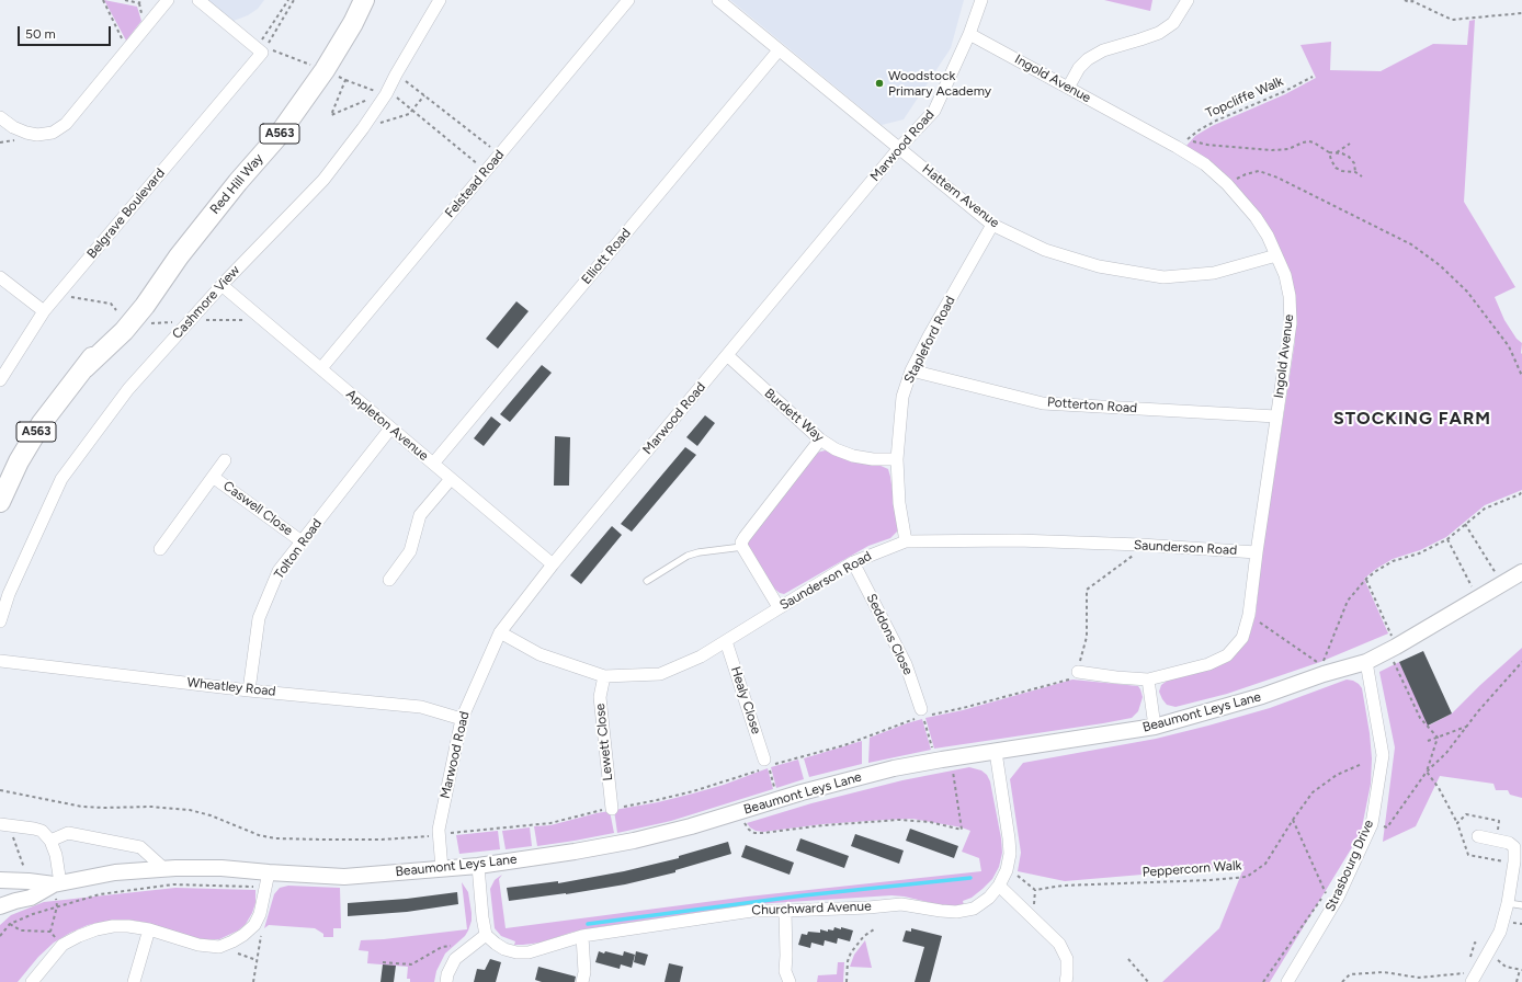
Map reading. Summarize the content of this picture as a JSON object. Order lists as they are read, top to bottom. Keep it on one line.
{"streets":{"highway":["A563","Red Hill Way"],"street":["Ingold Avenue","Marwood Road","Felstead Road","Hattern Avenue","Belgrave Boulevard","Elliott Road","Cashmore View","Stapleford Road","Potterton Road","Burdett Way","Appleton Avenue","Caswell Close","Saunderson Road","Tolton Road","Seddons Close","Wheatley Road","Healy Close","Beaumont Leys Lane","Lewett Close","Strasbourg Drive","Churchward Avenue"],"path":["Topcliffe Walk","Peppercorn Walk"]},"crossings":[["Ingold Avenue","Topcliffe Walk"],["Ingold Avenue","Marwood Road"],["Ingold Avenue","Hattern Avenue"],["Ingold Avenue","Potterton Road"],["Ingold Avenue","Saunderson Road"],["Marwood Road","Hattern Avenue"],["Marwood Road","Burdett Way"],["Marwood Road","Appleton Avenue"],["Marwood Road","Saunderson Road"],["Marwood Road","Wheatley Road"],["Marwood Road","Beaumont Leys Lane"],["Felstead Road","Appleton Avenue"],["Hattern Avenue","Elliott Road"],["Hattern Avenue","Stapleford Road"],["Elliott Road","Appleton Avenue"],["Cashmore View","Appleton Avenue"],["Stapleford Road","Potterton Road"],["Stapleford Road","Burdett Way"],["Stapleford Road","Saunderson Road"],["Appleton Avenue","Tolton Road"],["Caswell Close","Tolton Road"],["Saunderson Road","Seddons Close"],["Saunderson Road","Healy Close"],["Saunderson Road","Lewett Close"],["Tolton Road","Wheatley Road"],["Beaumont Leys Lane","Strasbourg Drive"],["Beaumont Leys Lane","Churchward Avenue"],["Peppercorn Walk","Churchward Avenue"]],"districts":["STOCKING FARM"],"places":["Woodstock Primary Academy"],"scale_bar":"50 m"}
